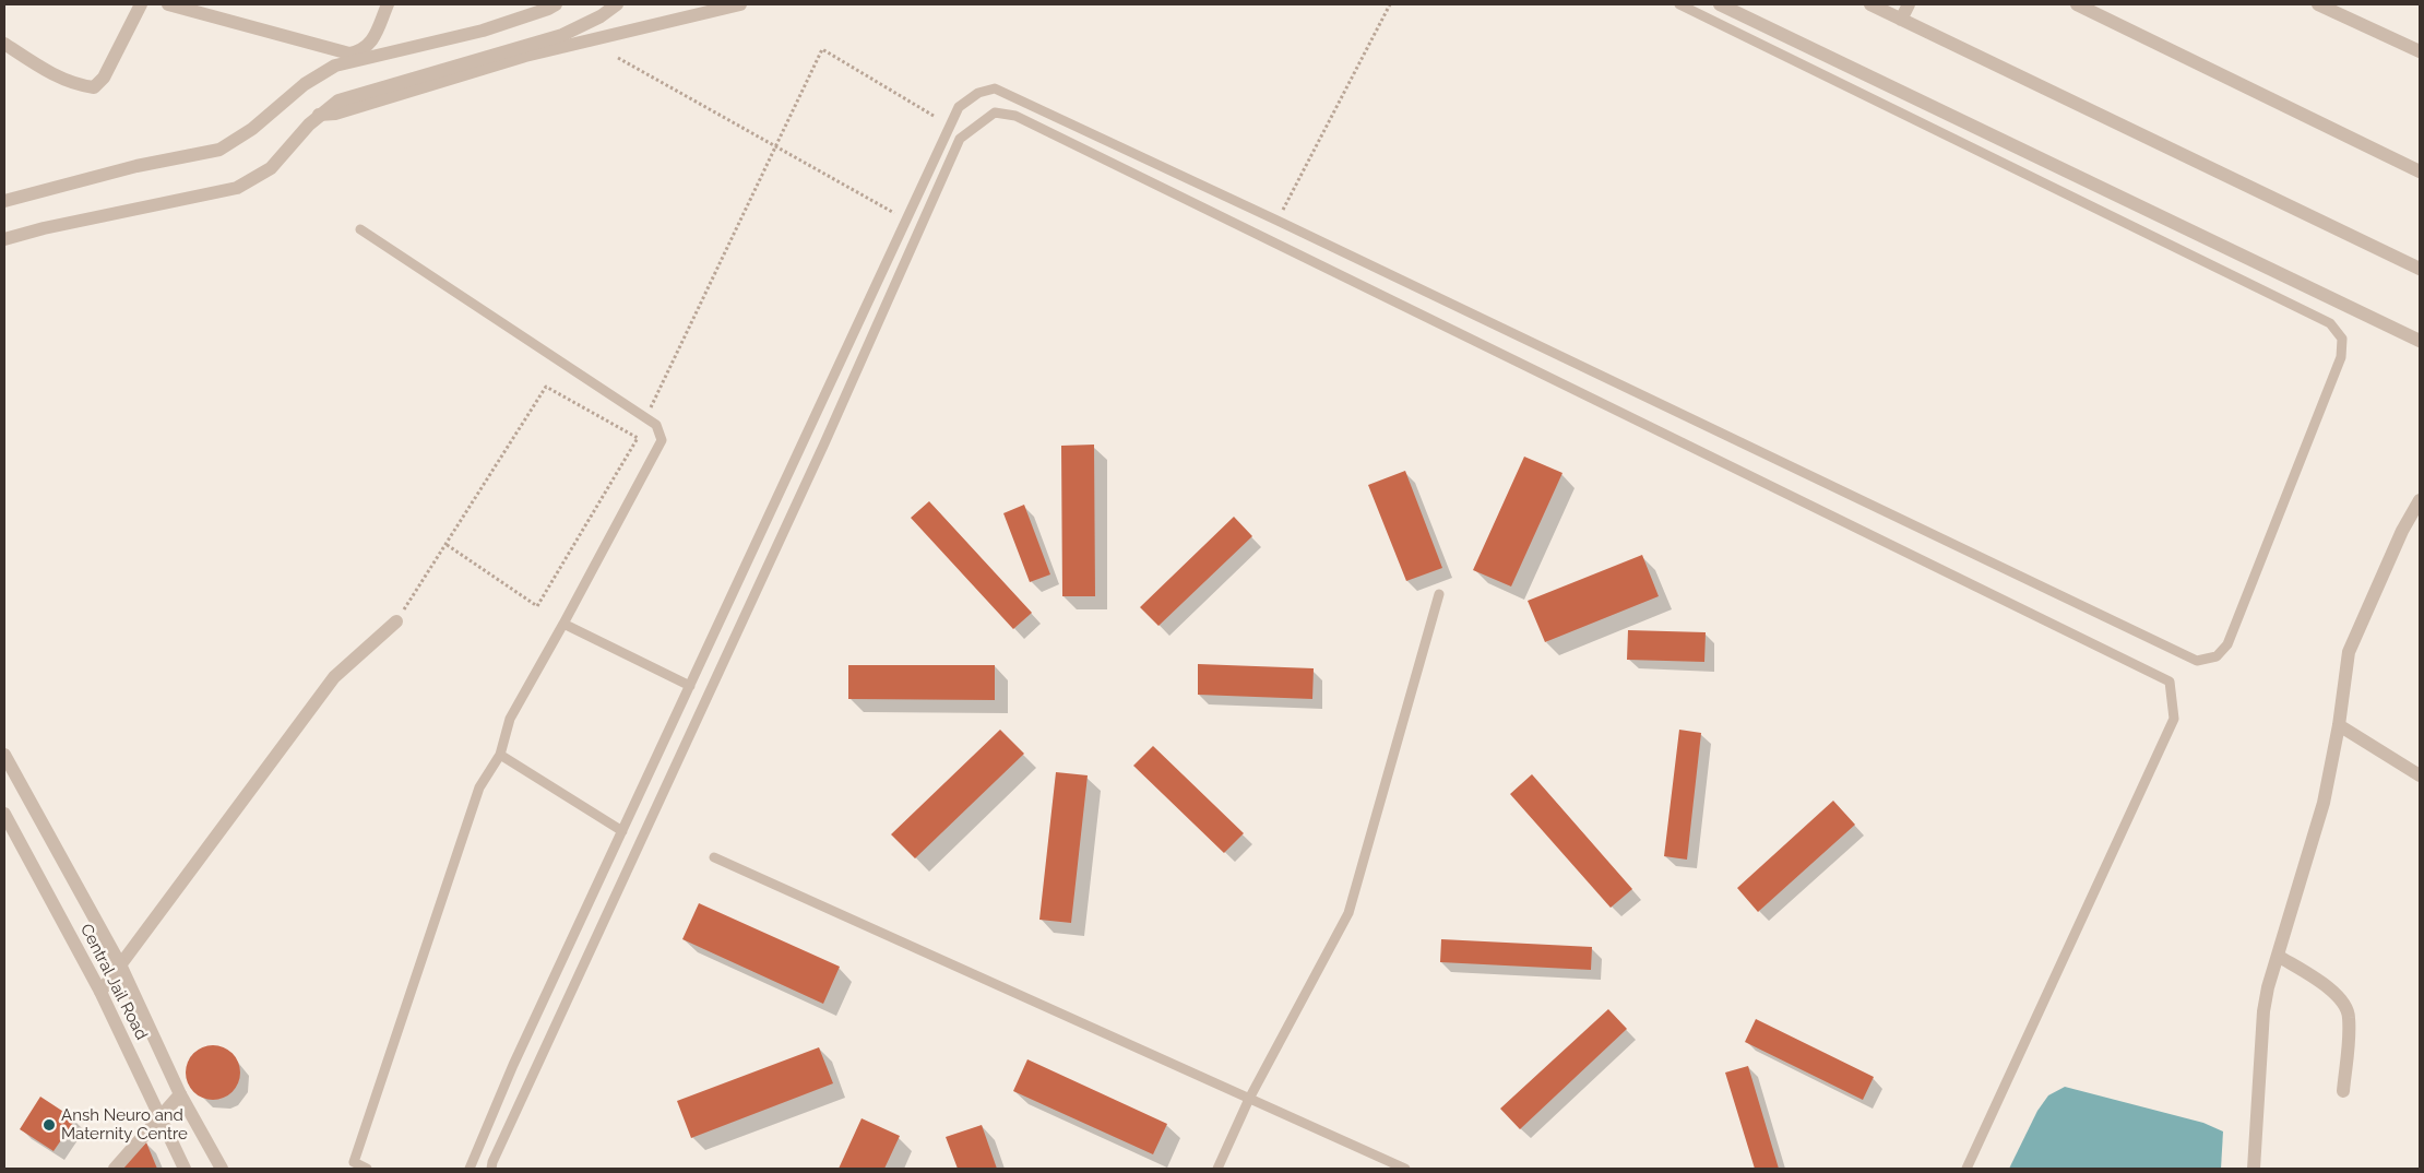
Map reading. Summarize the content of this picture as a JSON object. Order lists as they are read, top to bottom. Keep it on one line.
{"streets":{"street":["Central Jail Road"]},"places":["Ansh Neuro and Maternity Centre"]}
